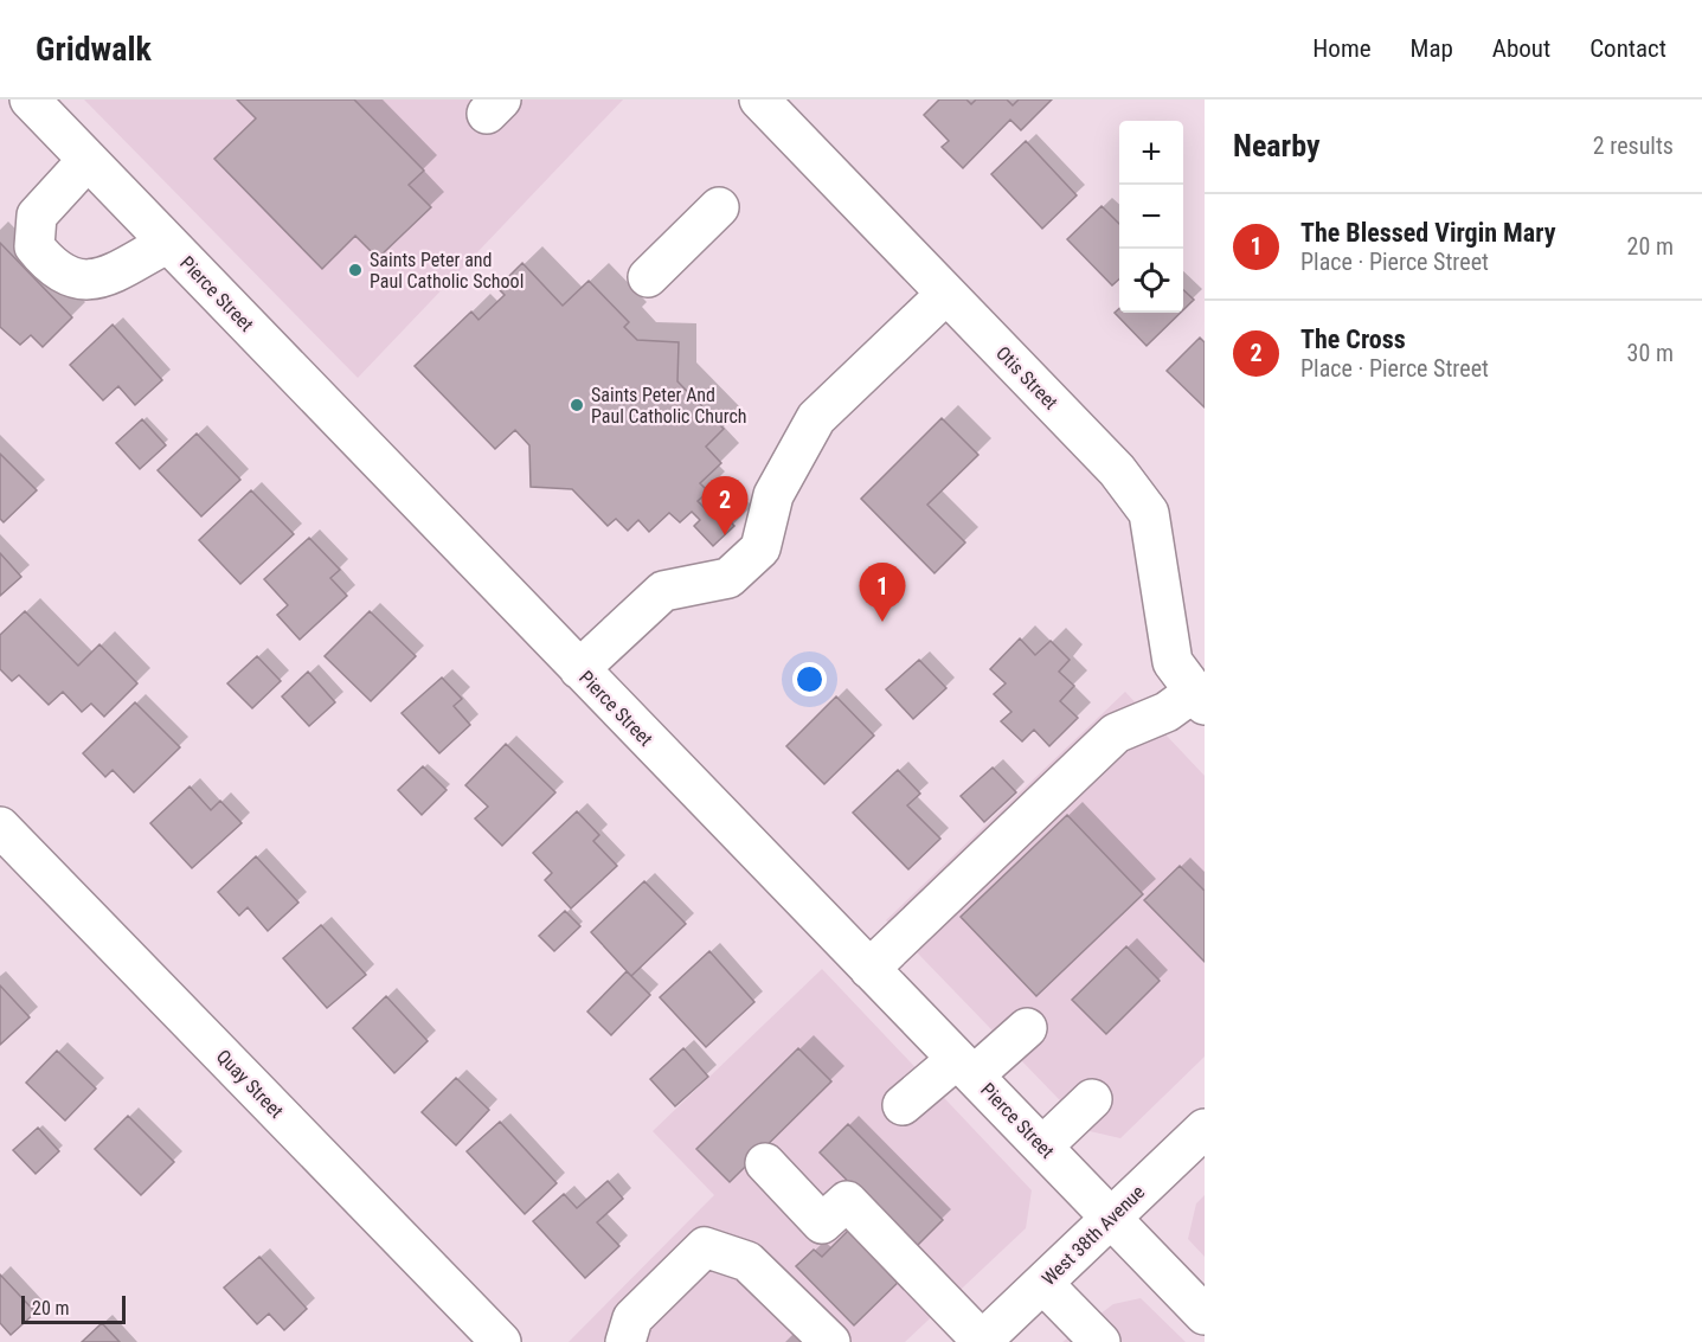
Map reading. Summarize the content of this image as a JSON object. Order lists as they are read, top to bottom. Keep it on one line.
{"streets":{"street":["Pierce Street","Otis Street","Quay Street","West 38th Avenue"]},"crossings":[["Pierce Street","West 38th Avenue"]],"places":["Saints Peter and Paul Catholic School","Saints Peter And Paul Catholic Church"],"scale_bar":"20 m","page":{"header":"Gridwalk","nav":["Home","Map","About","Contact"],"heading":["Nearby","2 results"],"map_buttons":["+","−"],"list":[{"mark":"1","name":"The Blessed Virgin Mary","note":"Place · Pierce Street","value":"20 m"},{"mark":"2","name":"The Cross","note":"Place · Pierce Street","value":"30 m"}],"pins":["2","1"],"scale":"20 m"}}
